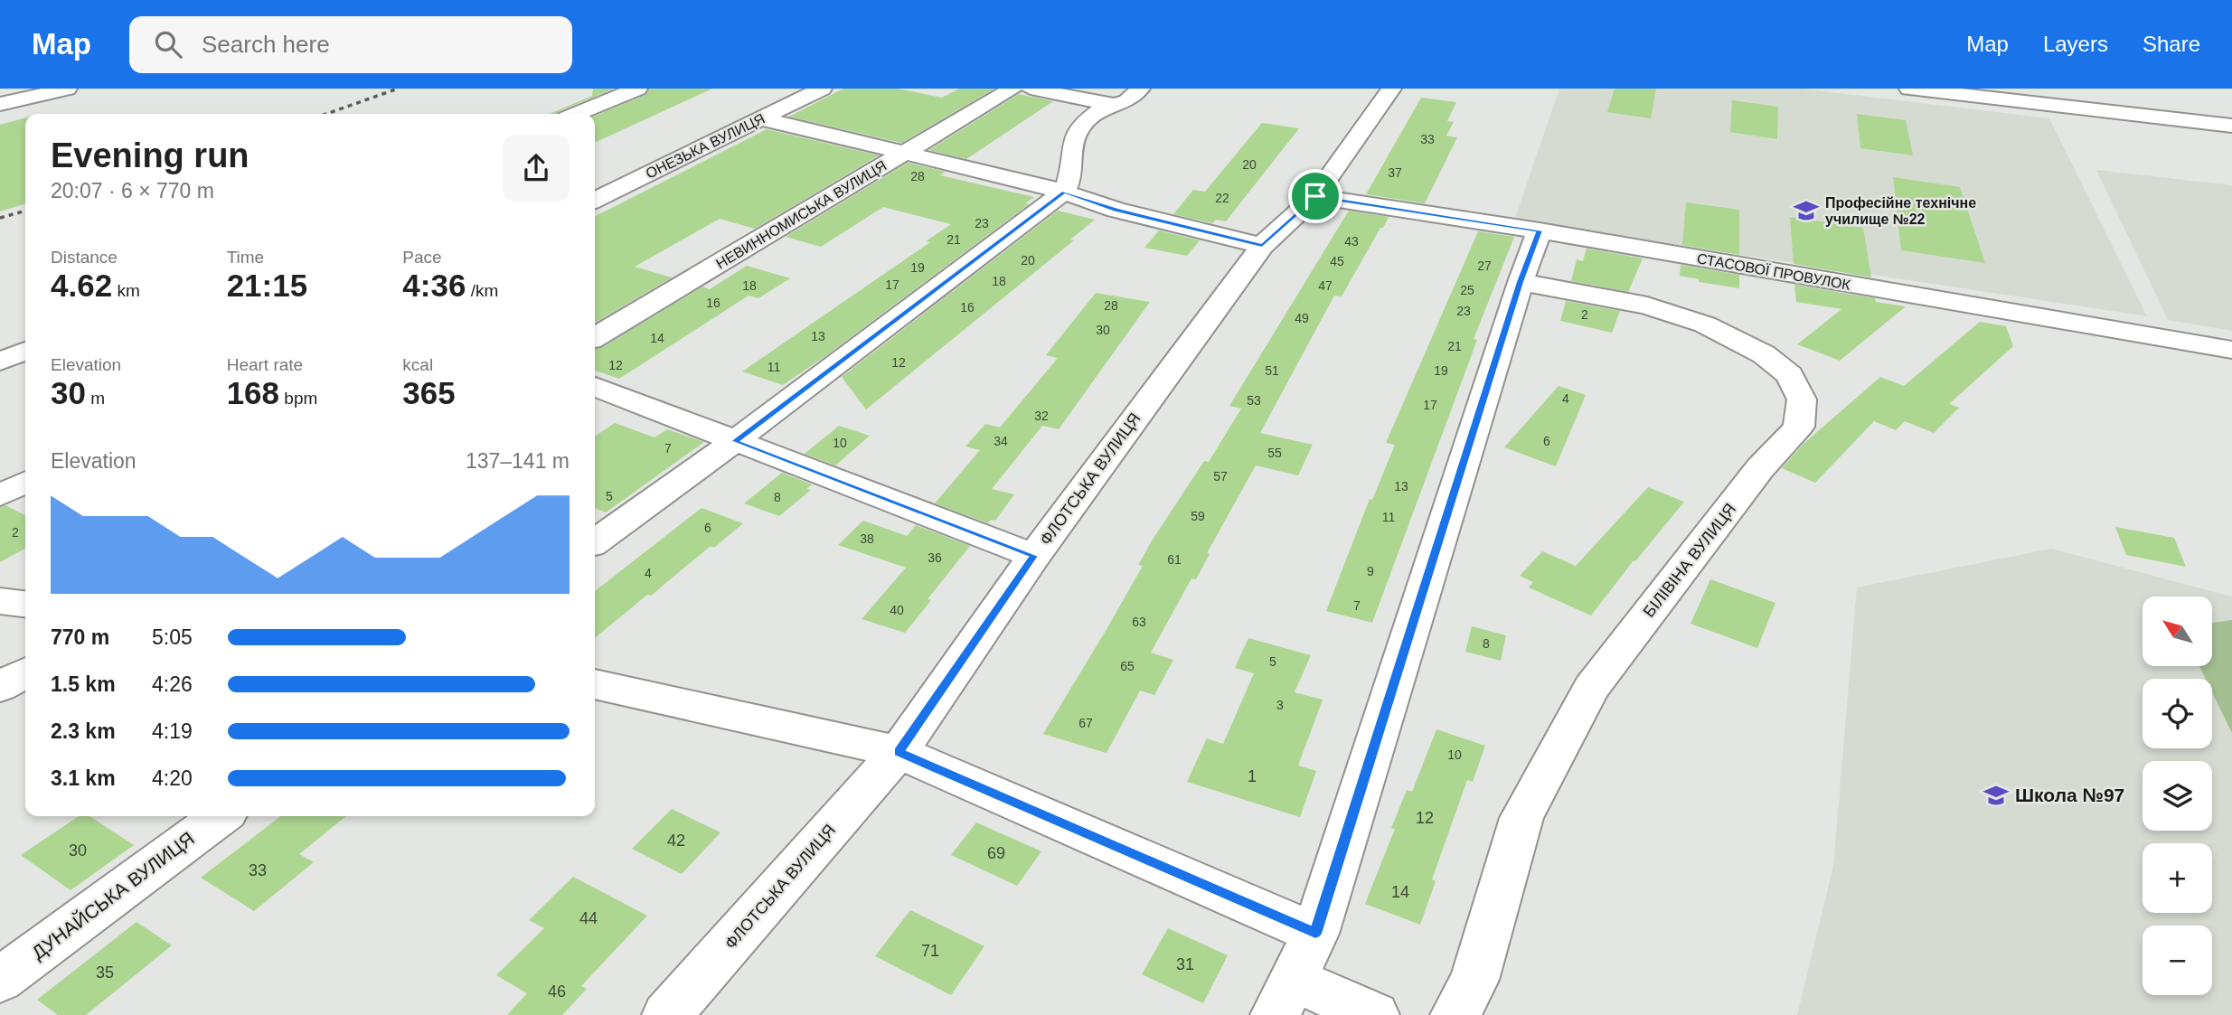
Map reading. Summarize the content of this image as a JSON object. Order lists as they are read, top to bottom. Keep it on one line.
{"streets":{"street":["ОНЕЗЬКА ВУЛИЦЯ","НЕВИННОМИСЬКА ВУЛИЦЯ","СТАСОВОЇ ПРОВУЛОК","ФЛОТСЬКА ВУЛИЦЯ","БІЛІВІНА ВУЛИЦЯ","ДУНАЙСЬКА ВУЛИЦЯ"]},"crossings":[["СТАСОВОЇ ПРОВУЛОК","ФЛОТСЬКА ВУЛИЦЯ"]],"places":{"school or university":["Професійне технічне училище №22","Школа №97"]},"house_numbers":["33","20","37","28","22","23","21","43","20","45","27","19","18","17","18","47","25","16","28","16","23","2","49","30","13","14","21","12","12","11","51","19","4","53","17","32","34","6","10","7","55","57","13","5","8","59","11","6","2","38","36","61","9","4","7","40","63","8","5","65","3","67","10","1","12","42","30","69","33","14","44","71","31","35","46"],"north":"top left","page":{"header":"Map","search":"Search here","nav":["Map","Layers","Share"],"heading":["Evening run","20:07 · 6 × 770 m"],"stats":[["Distance","4.62 km"],["Time","21:15"],["Pace","4:36 /km"],["Elevation","30 m"],["Heart rate","168 bpm"],["kcal","365"]],"chart":["Elevation","137–141 m"],"map_buttons":["+","−"],"list":[{"name":"770 m","note":"5:05"},{"name":"1.5 km","note":"4:26"},{"name":"2.3 km","note":"4:19"},{"name":"3.1 km","note":"4:20"}]}}
